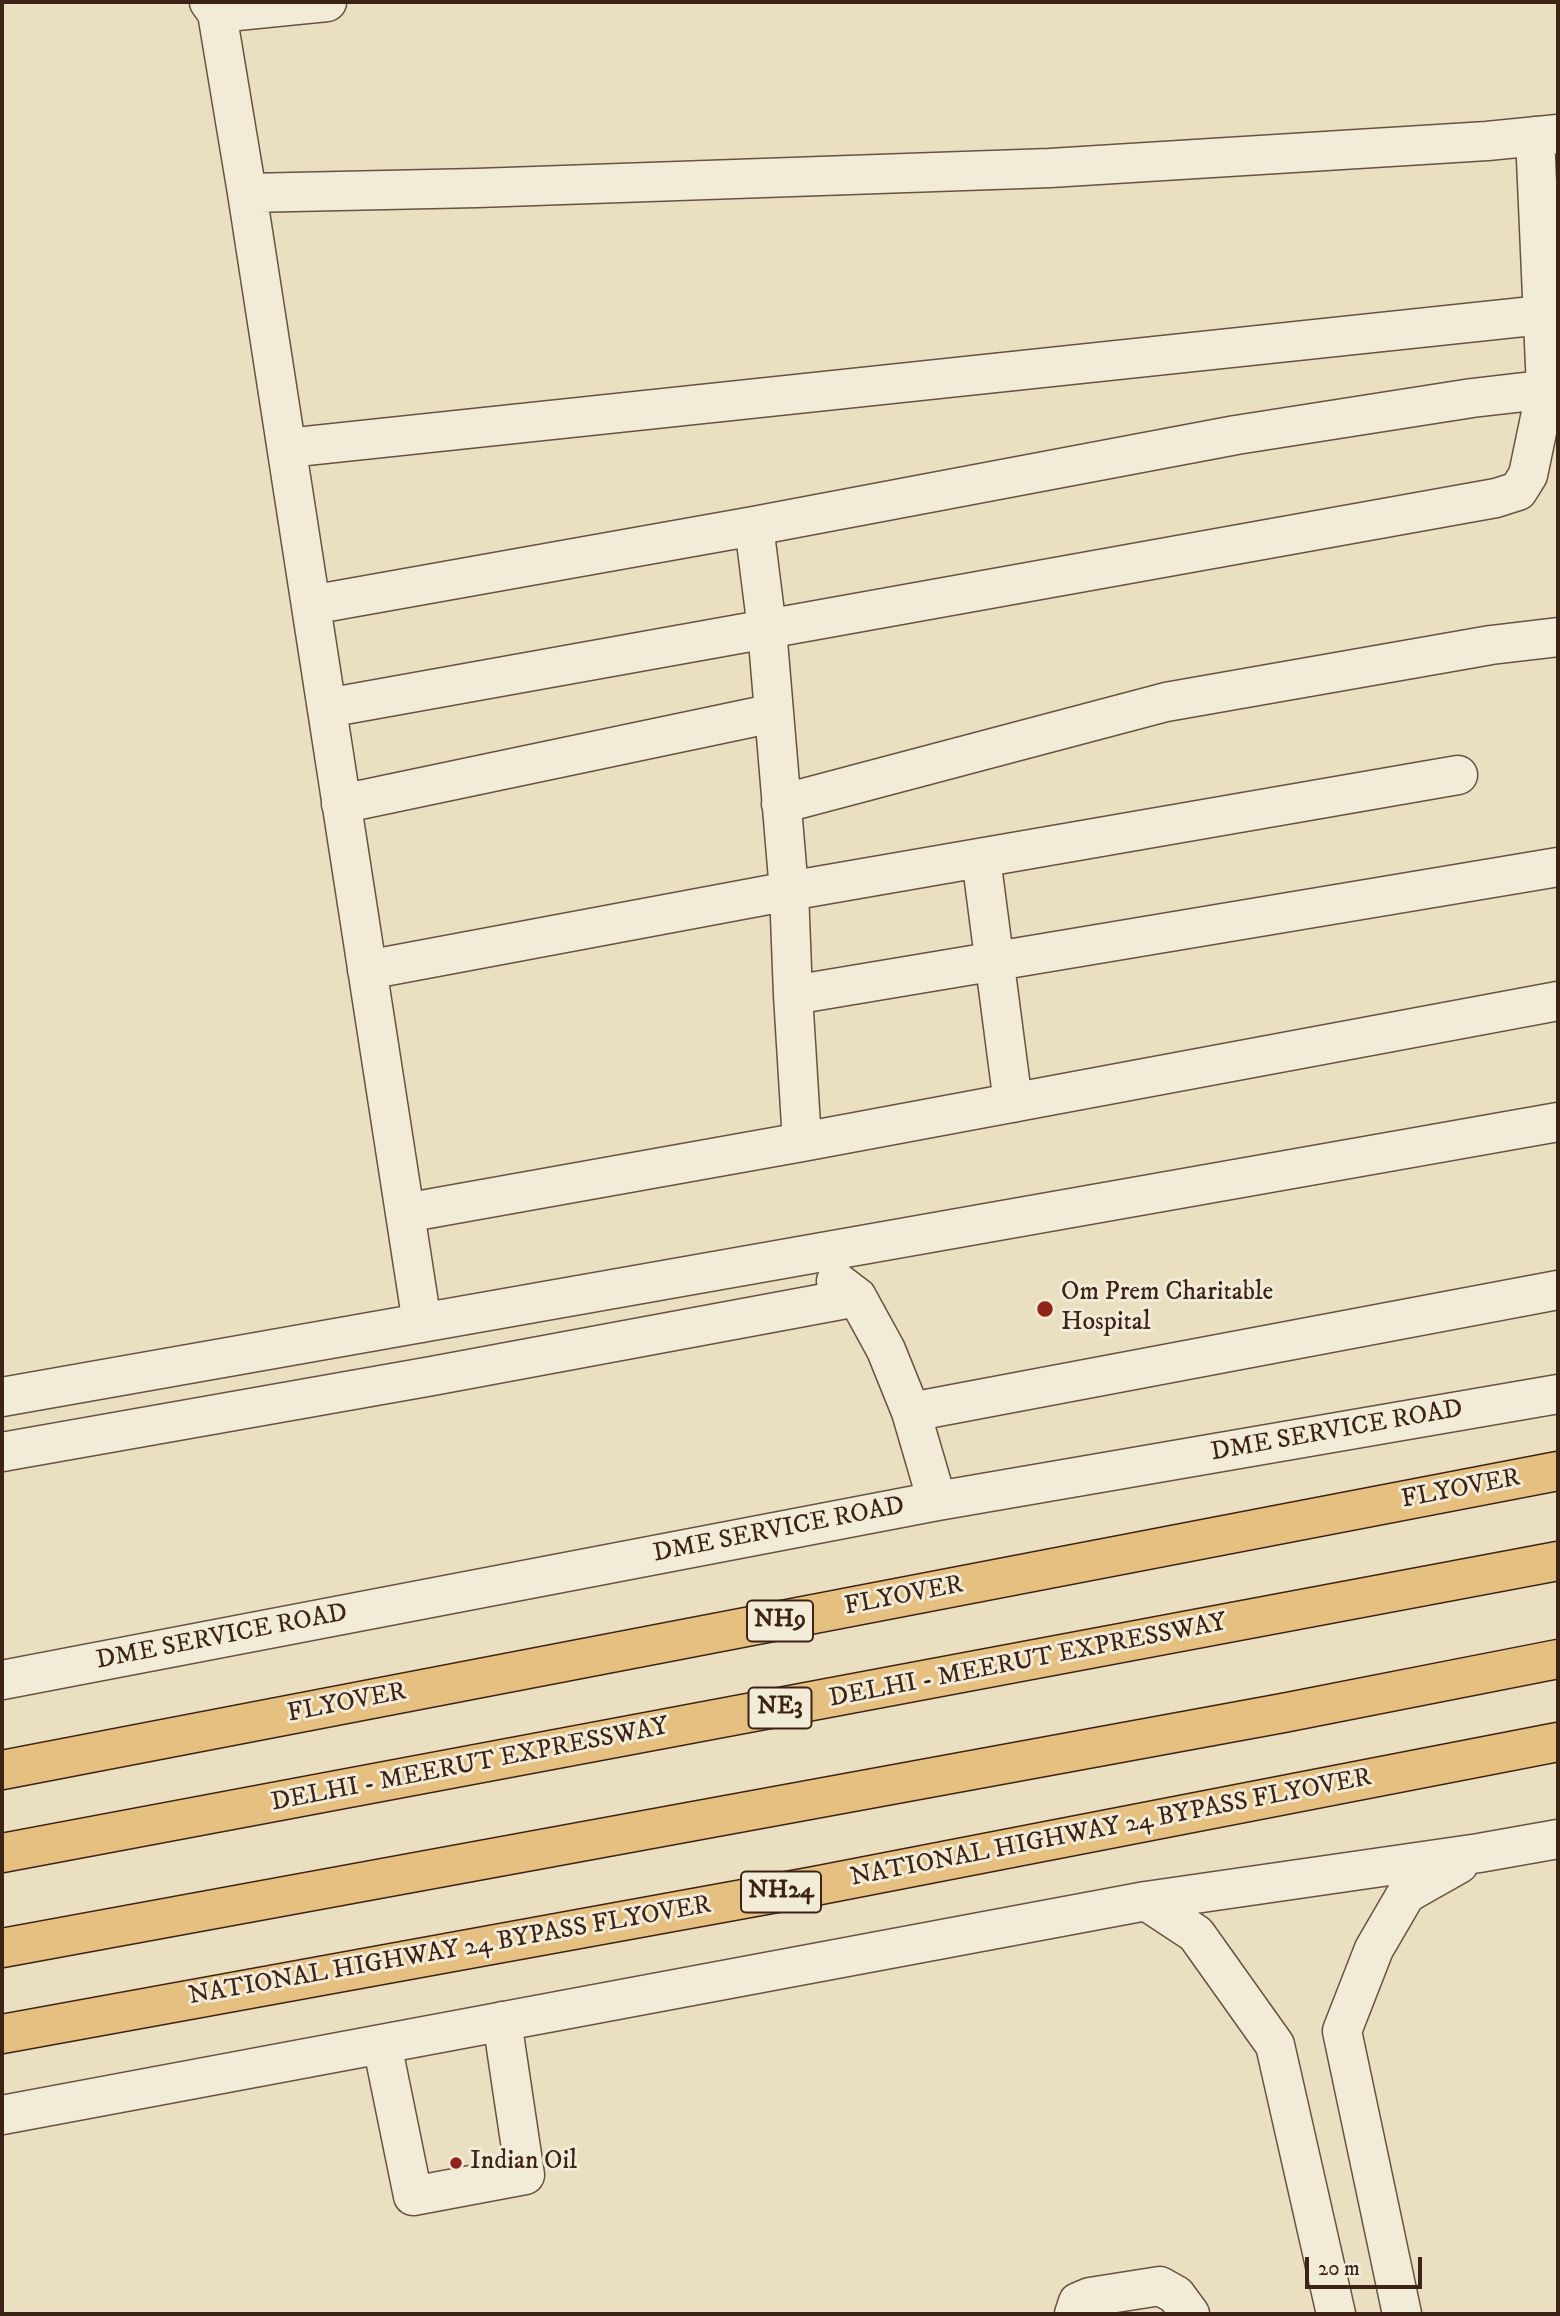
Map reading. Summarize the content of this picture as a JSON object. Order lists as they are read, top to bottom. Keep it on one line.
{"streets":{"highway":["FLYOVER","NH9","DELHI - MEERUT EXPRESSWAY","NE3","NATIONAL HIGHWAY 24 BYPASS FLYOVER","NH24"],"street":["DME SERVICE ROAD"]},"places":["Om Prem Charitable Hospital","Indian Oil"],"scale_bar":"20 m"}
